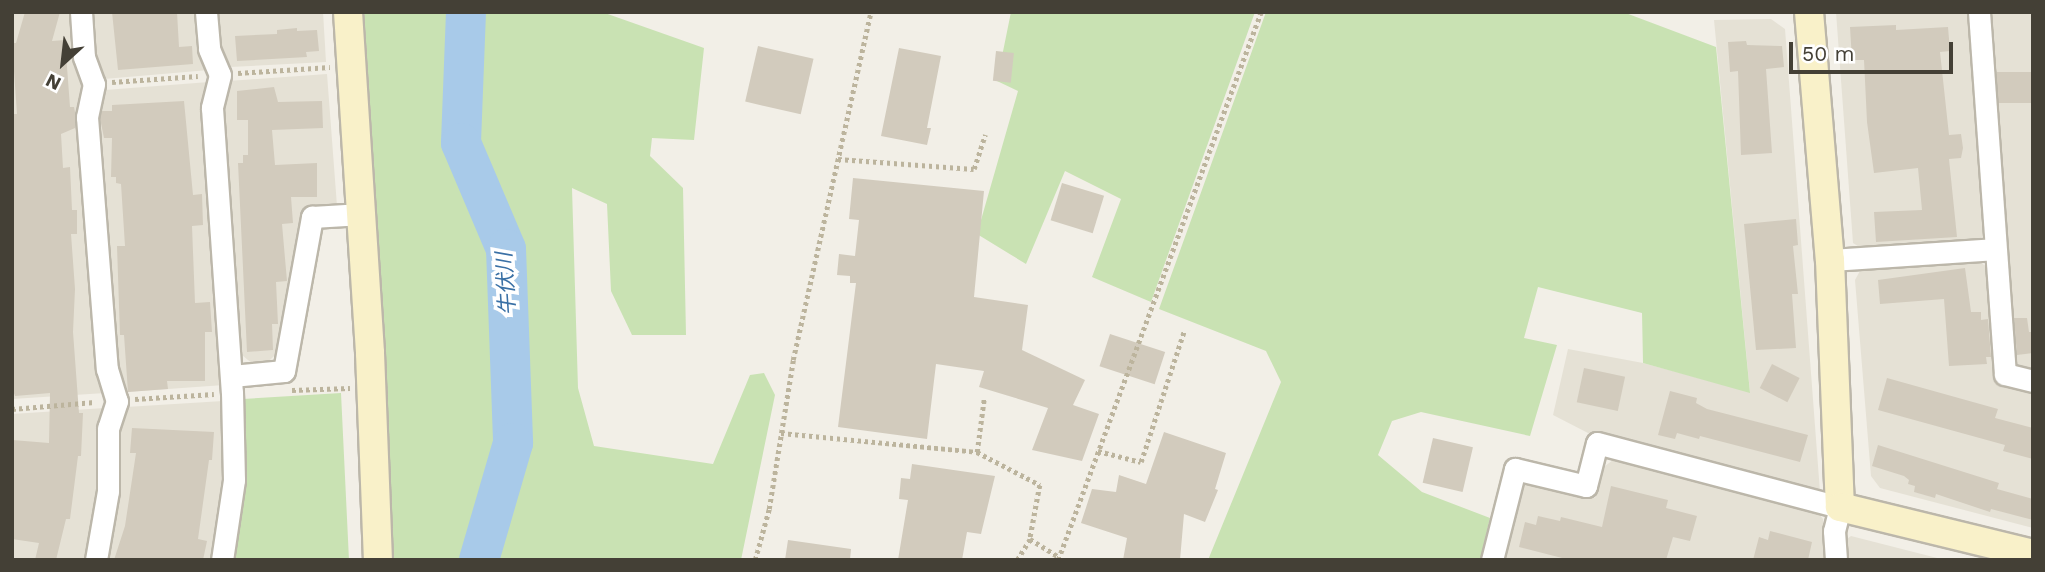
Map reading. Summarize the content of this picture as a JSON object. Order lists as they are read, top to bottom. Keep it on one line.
{"water":["牛伏川"],"scale_bar":"50 m","north":"bottom left"}
